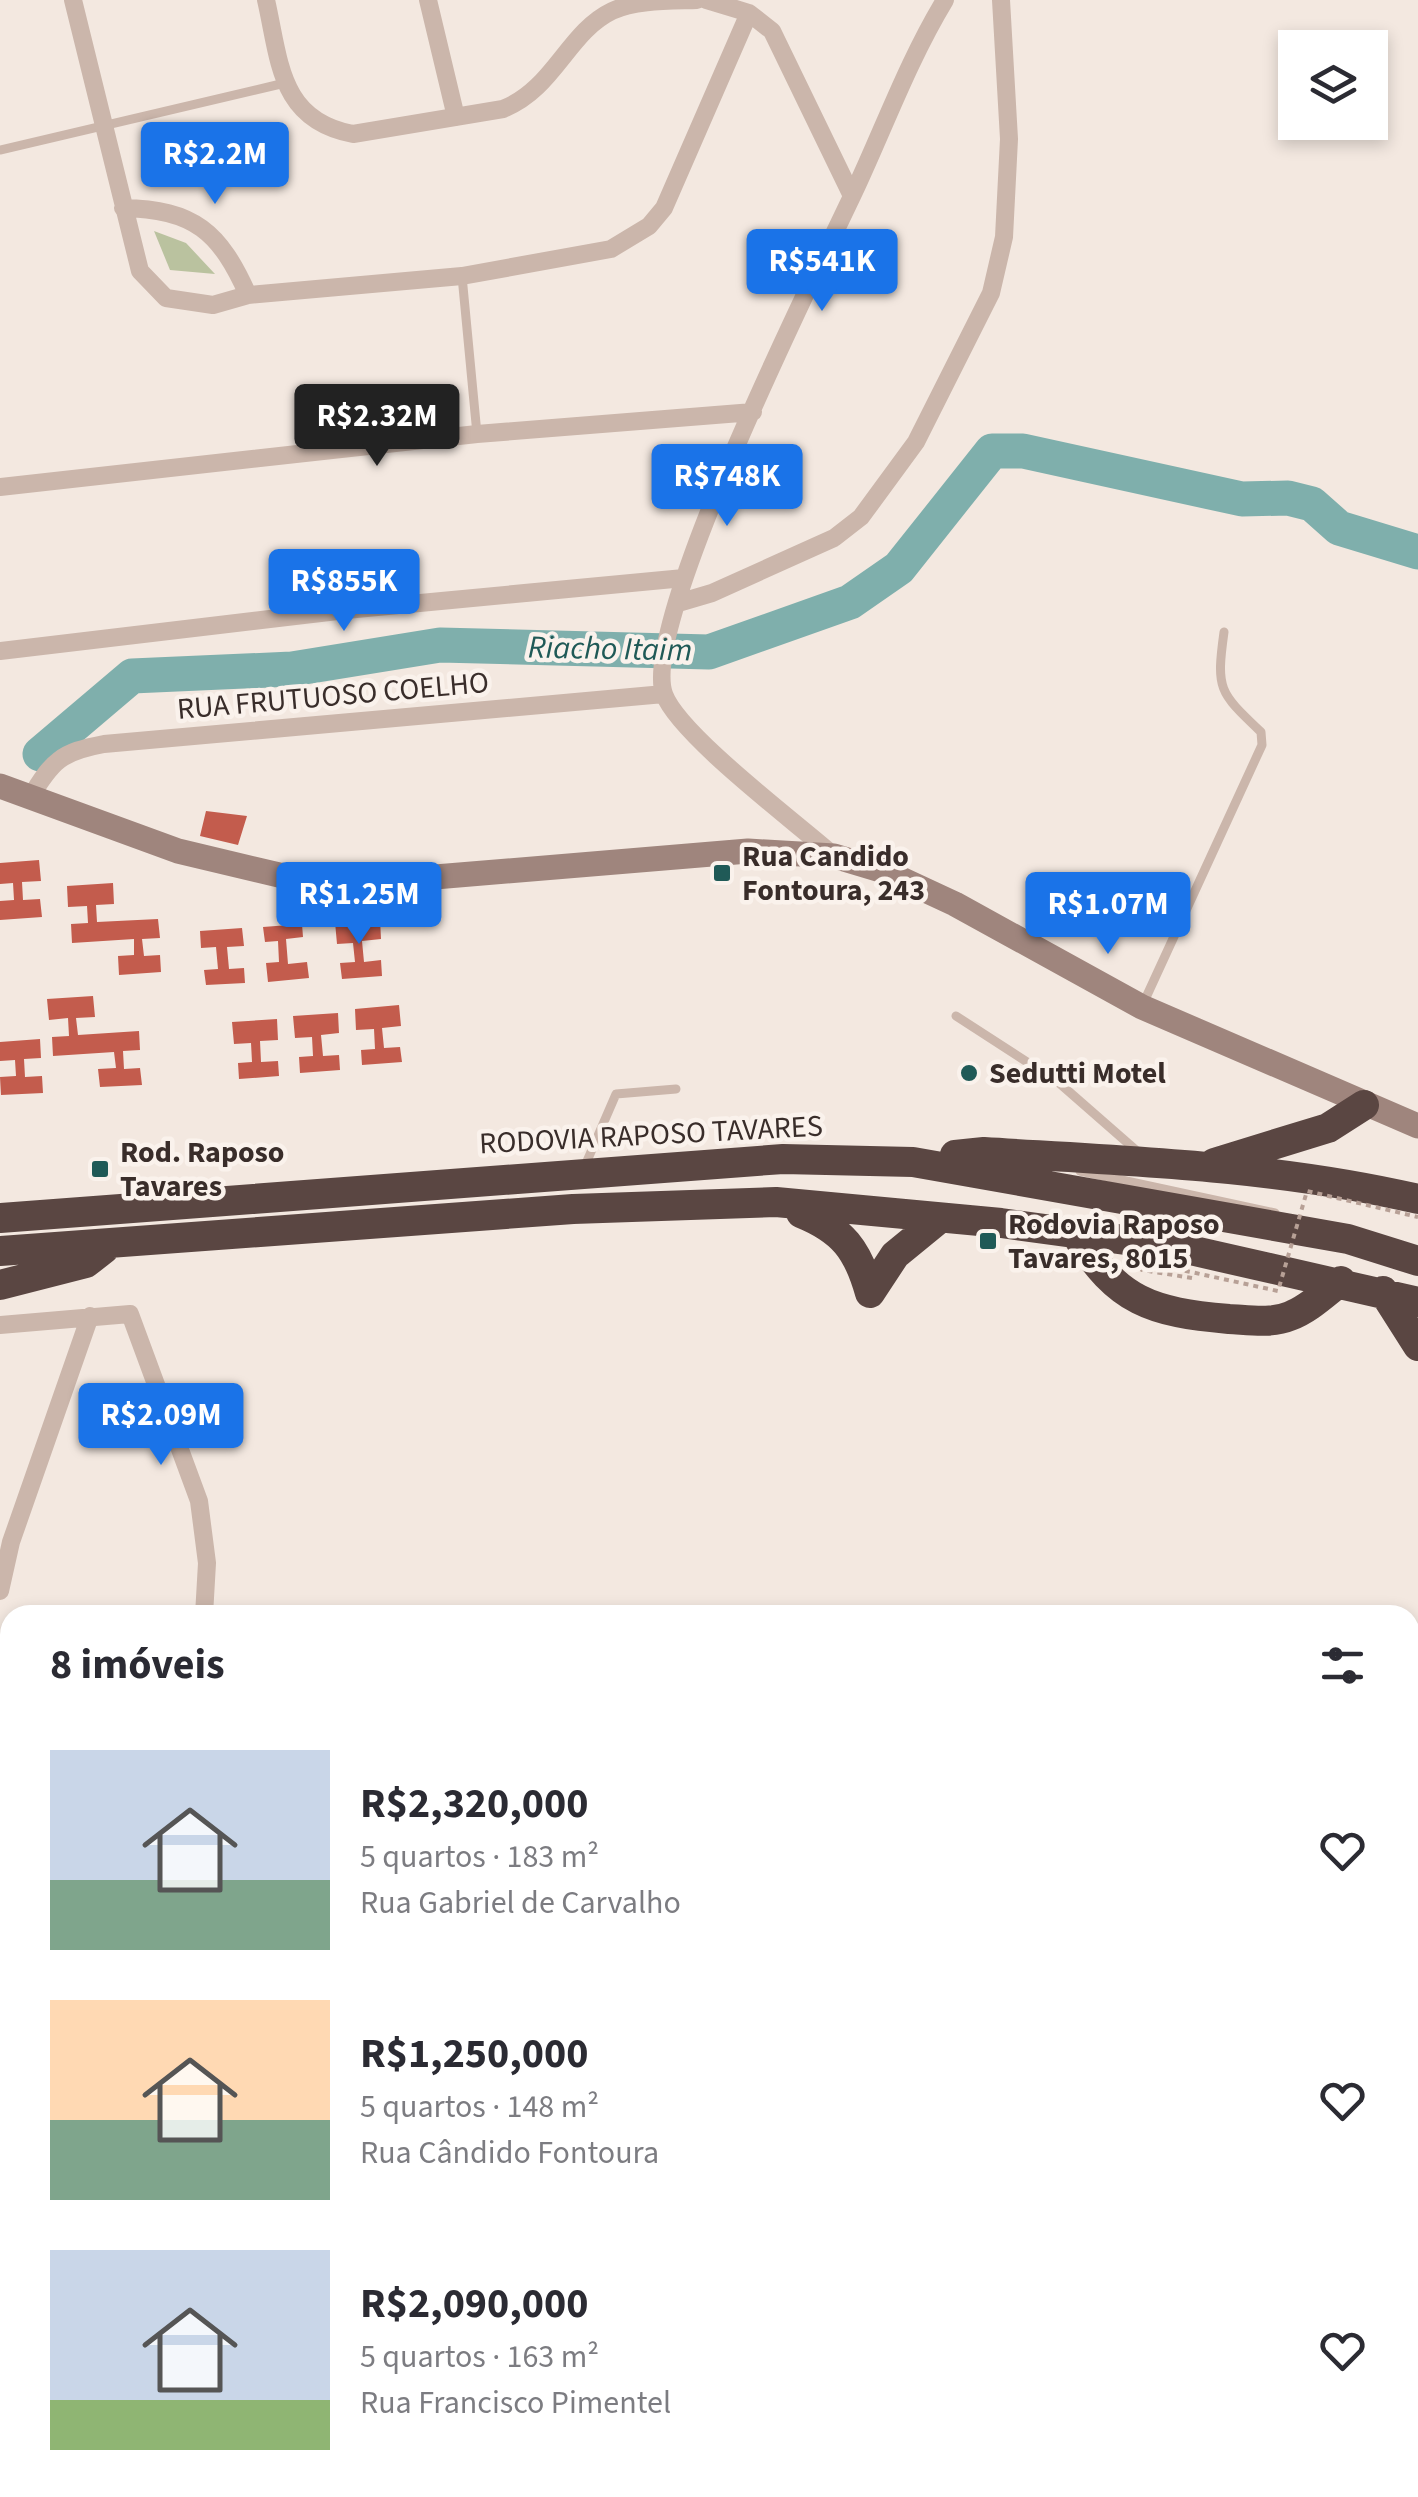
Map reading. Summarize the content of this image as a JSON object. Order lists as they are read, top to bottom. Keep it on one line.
{"streets":{"highway":["RODOVIA RAPOSO TAVARES"],"street":["RUA FRUTUOSO COELHO"]},"water":["Riacho Itaim"],"places":{"transit":["Rua Candido Fontoura, 243","Rod. Raposo Tavares","Rodovia Raposo Tavares, 8015"],"other":["Sedutti Motel"]},"page":{"price":["R$2.2M","R$541K","R$2.32M","R$748K","R$855K","R$1.25M","R$1.07M","R$2.09M"],"heading":"8 imóveis","list":[{"name":"R$2,320,000","note":"5 quartos · 183 m² · Rua Gabriel de Carvalho"},{"name":"R$1,250,000","note":"5 quartos · 148 m² · Rua Cândido Fontoura"},{"name":"R$2,090,000","note":"5 quartos · 163 m² · Rua Francisco Pimentel"}]}}
